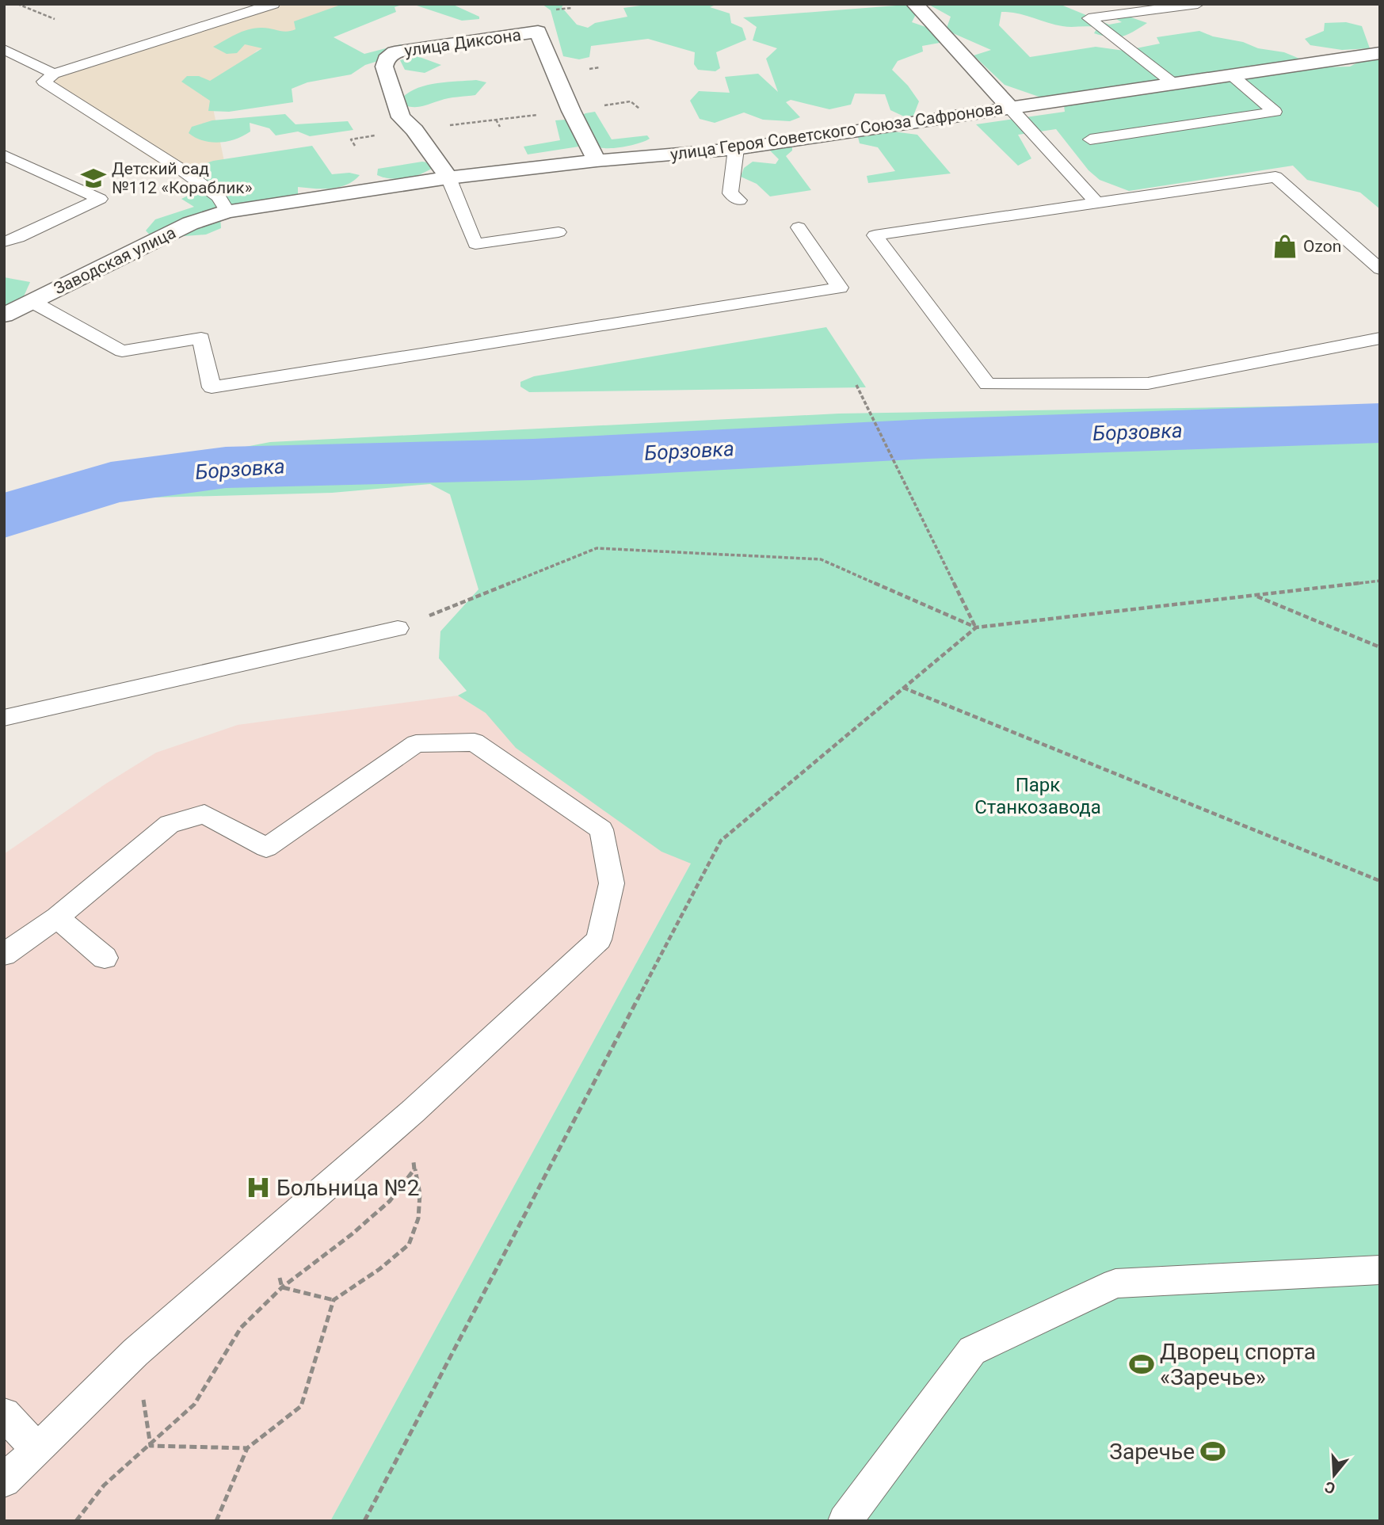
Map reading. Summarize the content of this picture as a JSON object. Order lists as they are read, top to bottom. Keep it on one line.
{"streets":{"street":["улица Диксона","улица Героя Советского Союза Сафронова","Заводская улица"]},"crossings":[["улица Диксона","улица Героя Советского Союза Сафронова"],["улица Героя Советского Союза Сафронова","Заводская улица"]],"water":["Борзовка"],"parks":["Парк Станкозавода"],"places":{"school or university":["Детский сад №112 «Кораблик»"],"shop":["Ozon"],"hospital":["Больница №2"],"sports":["Дворец спорта «Заречье»","Заречье"]},"north":"bottom"}
